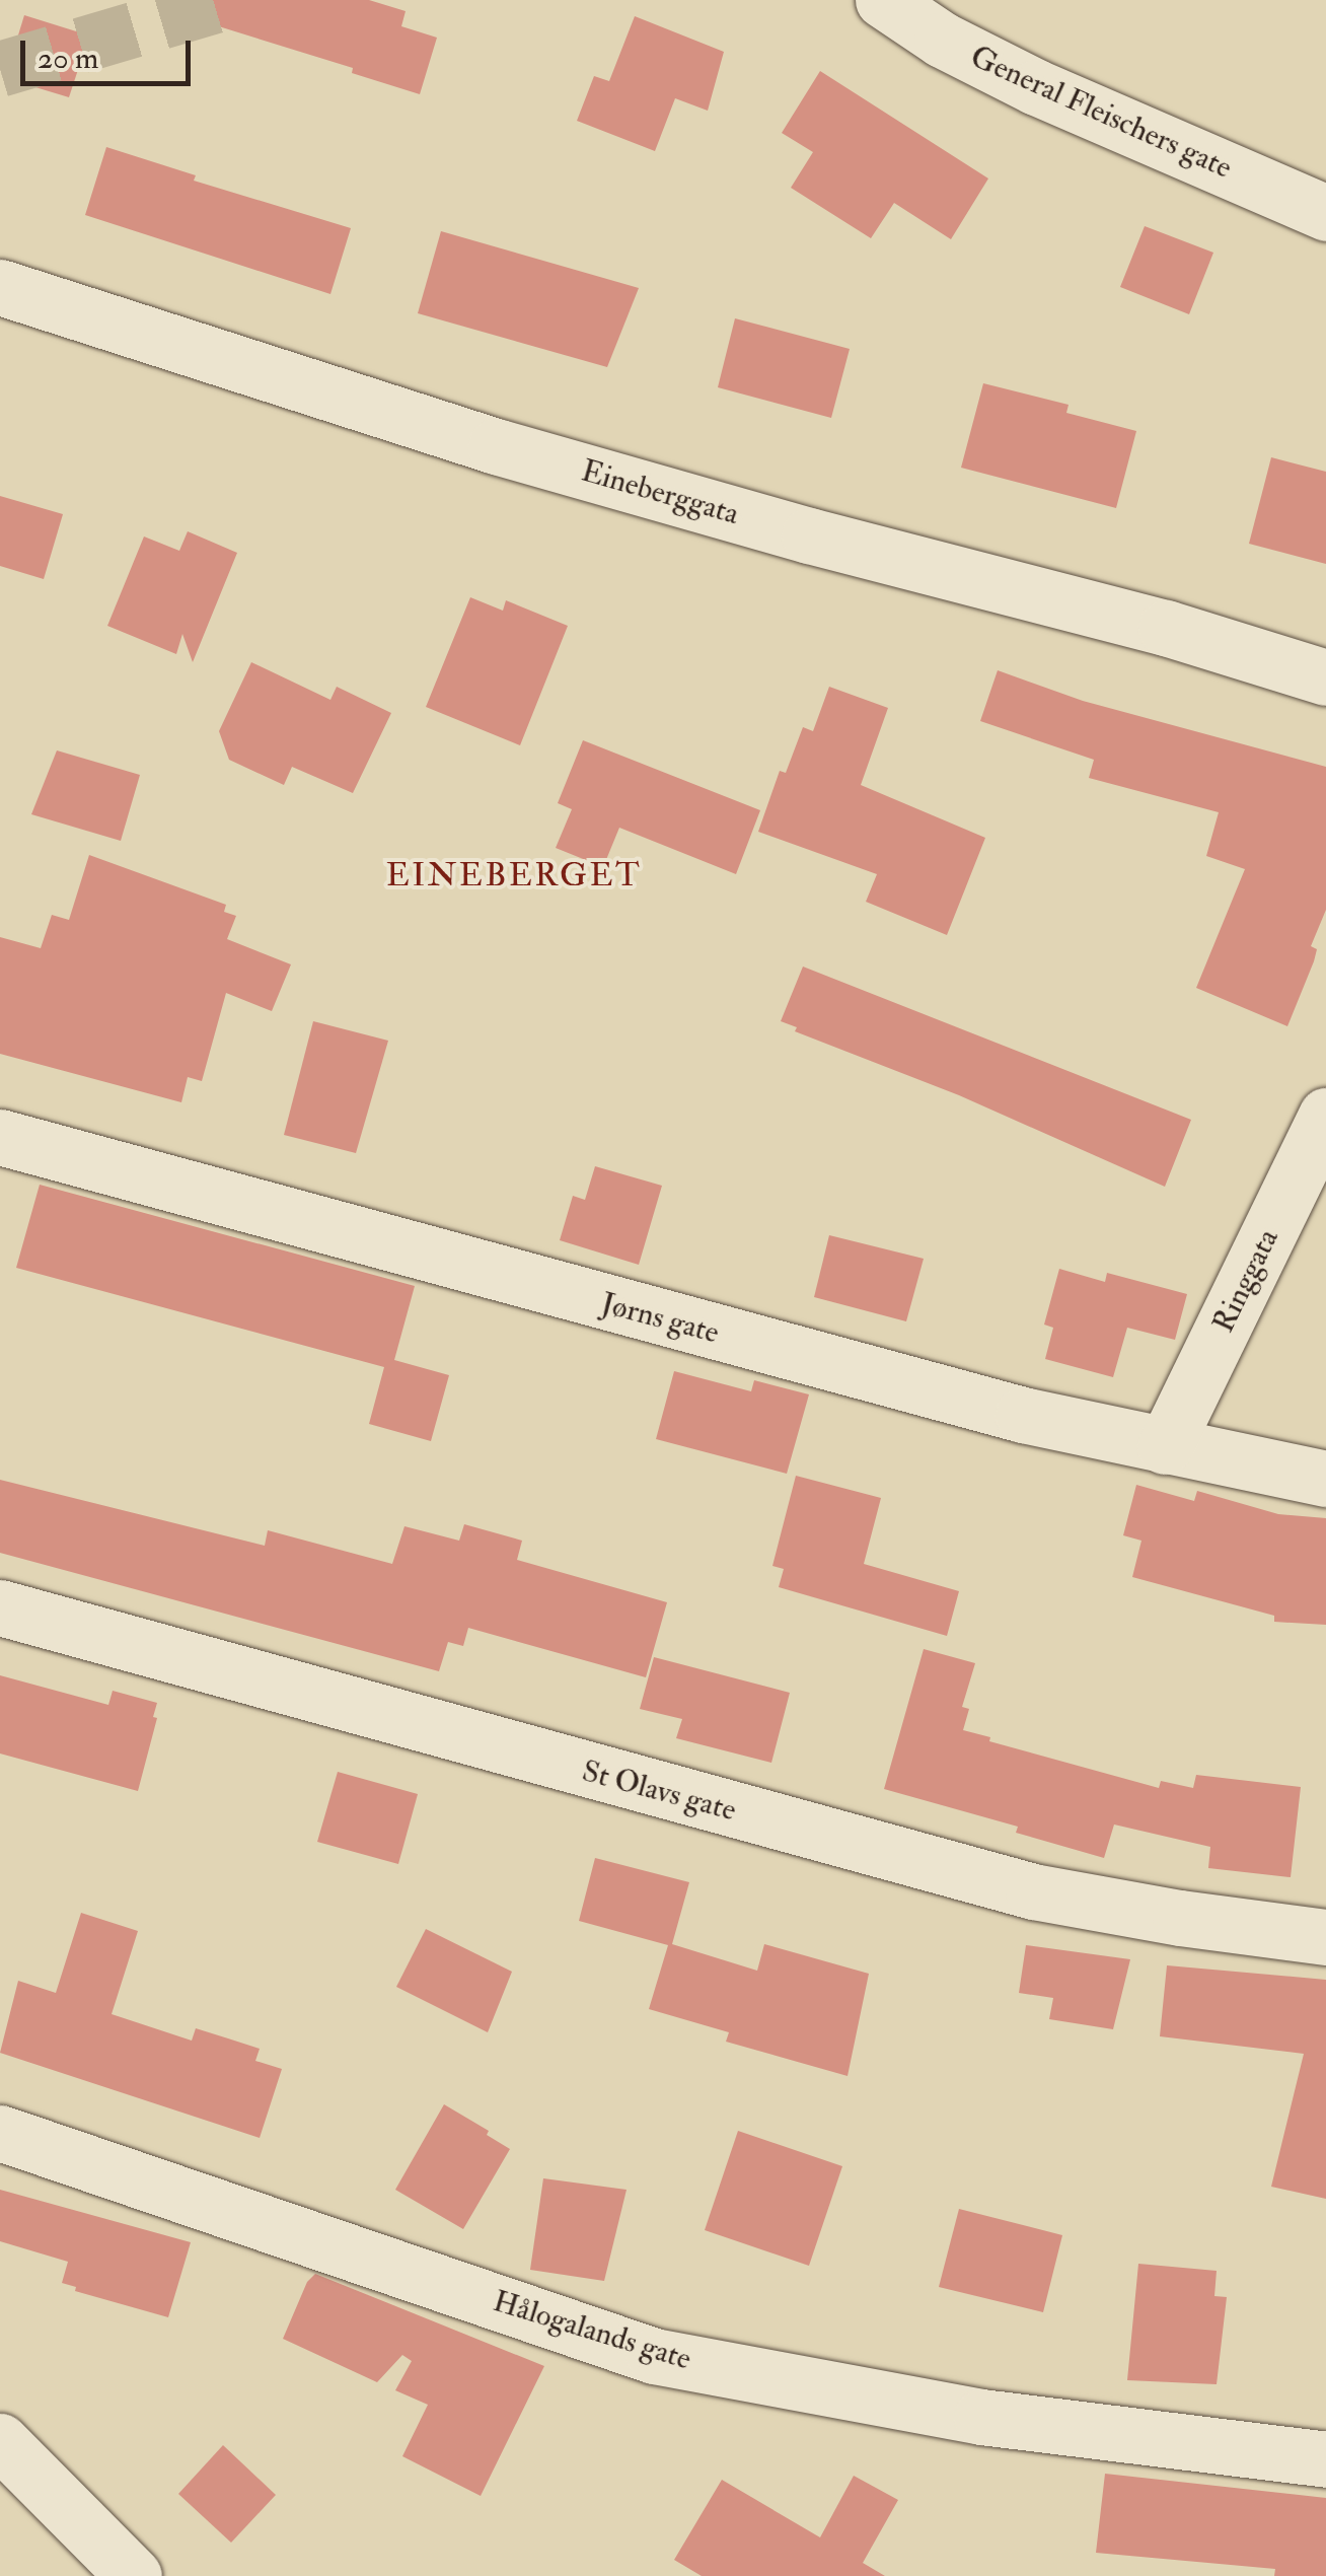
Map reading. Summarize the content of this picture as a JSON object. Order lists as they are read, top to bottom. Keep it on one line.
{"streets":{"street":["General Fleischers gate","Eineberggata","Ringgata","Jørns gate","St Olavs gate","Hålogalands gate"]},"crossings":[["Ringgata","Jørns gate"]],"districts":["EINEBERGET"],"scale_bar":"20 m"}
